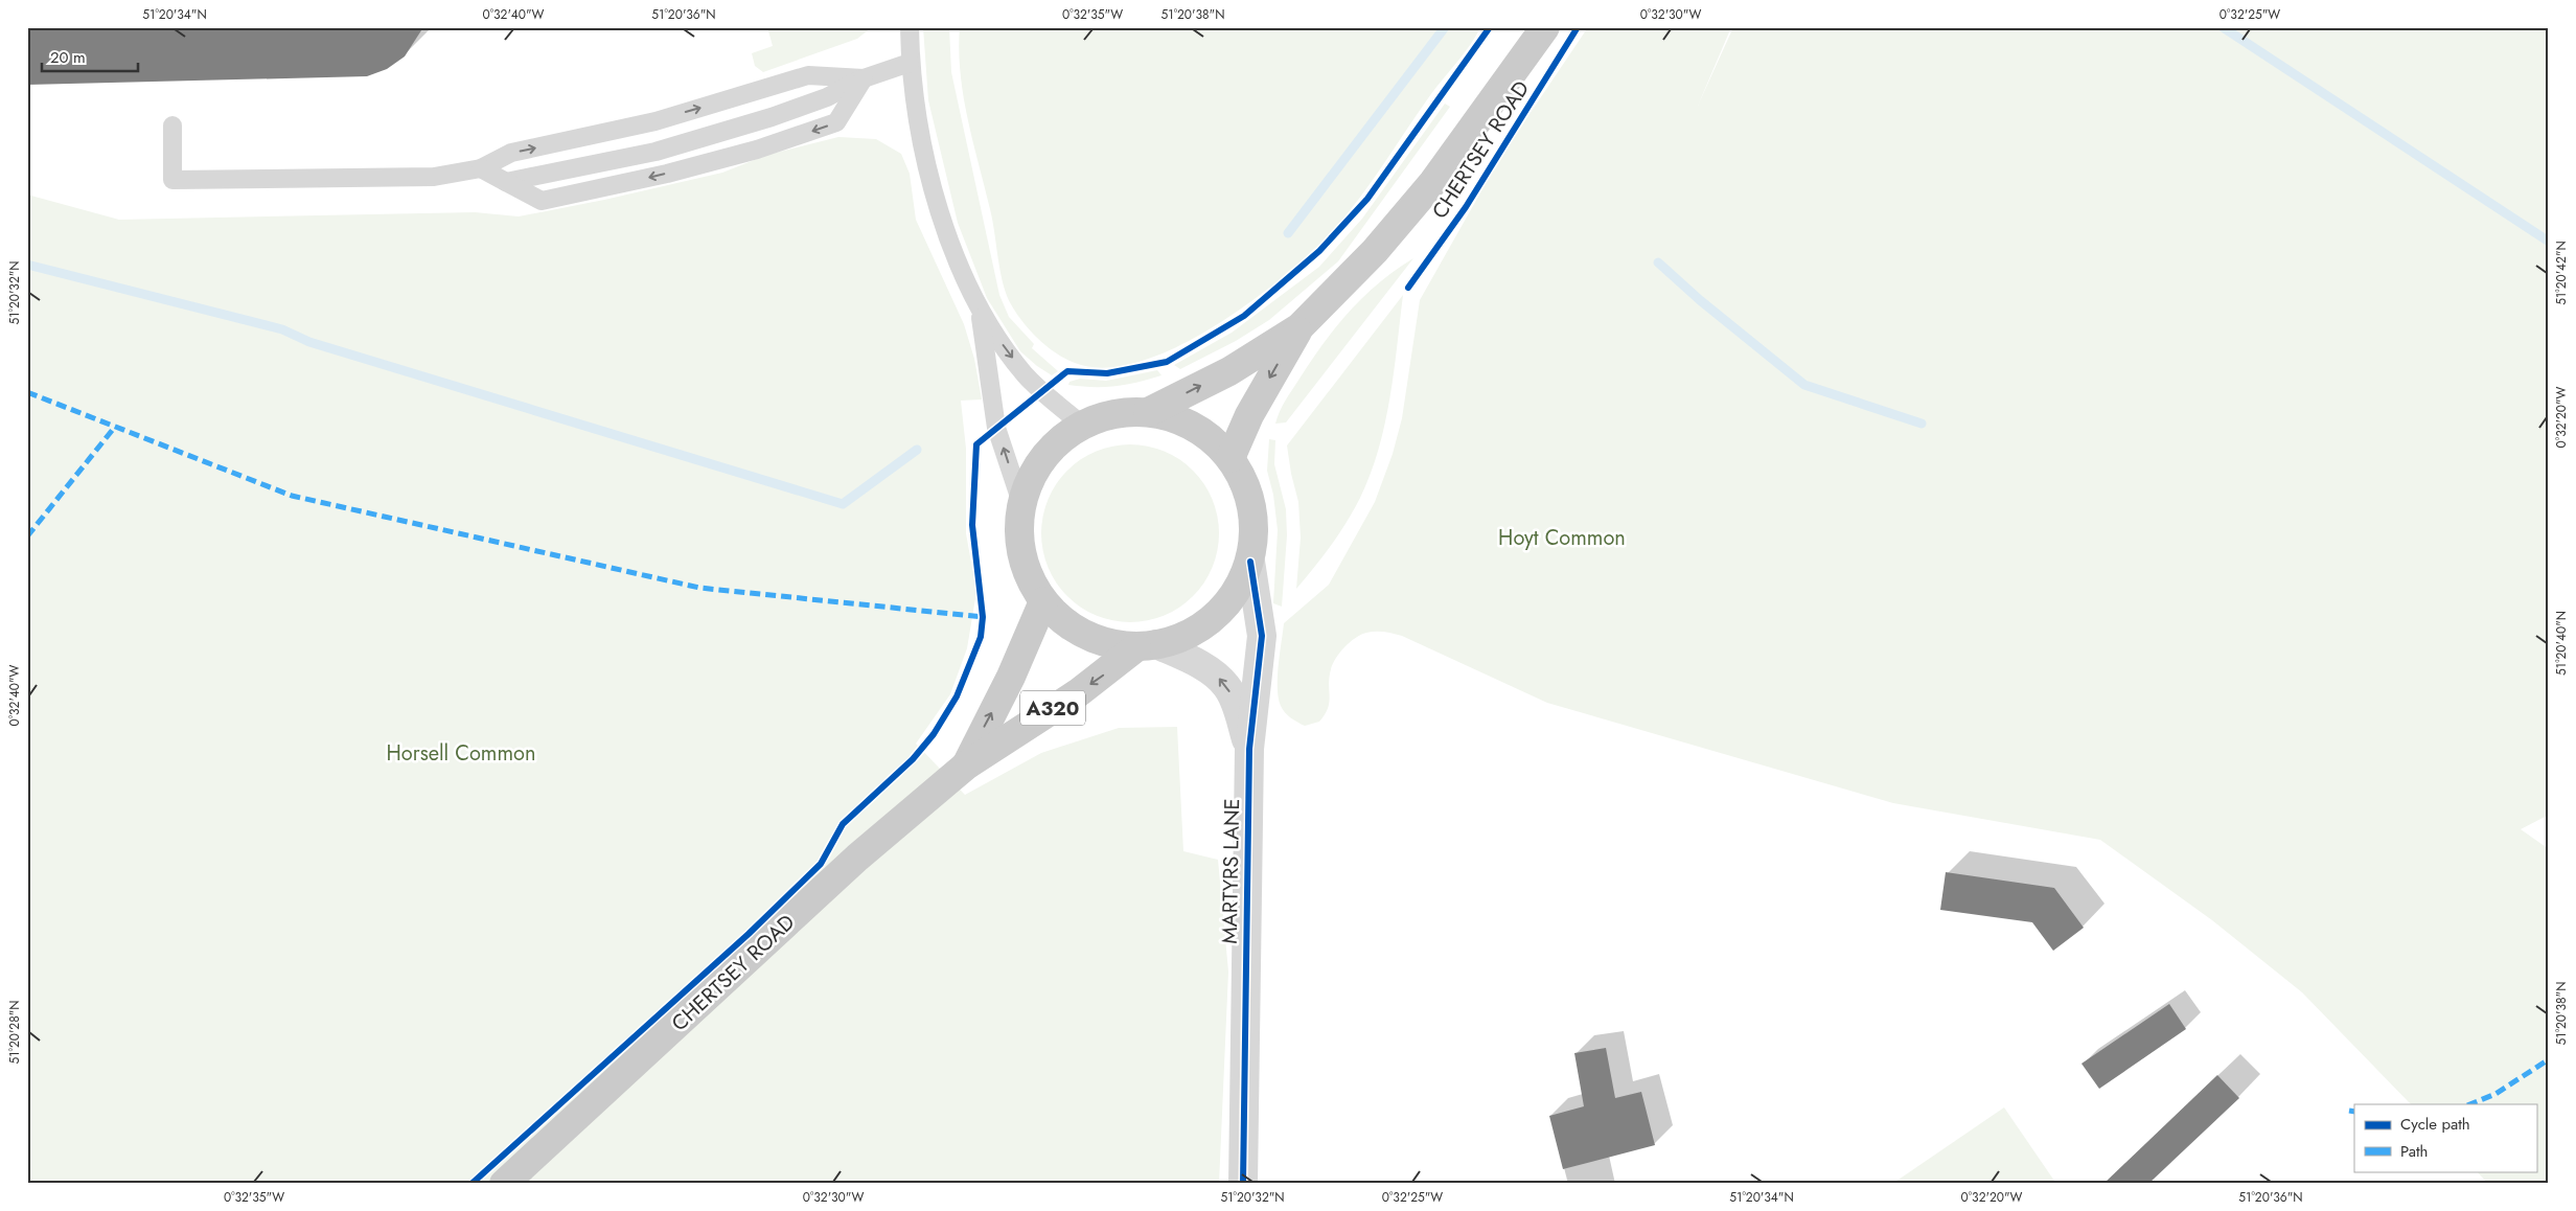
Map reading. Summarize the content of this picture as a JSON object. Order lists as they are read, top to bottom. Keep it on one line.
{"streets":{"main road":["CHERTSEY ROAD","A320"],"street":["MARTYRS LANE"]},"crossings":[["CHERTSEY ROAD","MARTYRS LANE"]],"parks":["Hoyt Common","Horsell Common"],"legend":["Cycle path","Path"],"scale_bar":"20 m","coordinates":["51°20'34\"N","0°32'40\"W","51°20'36\"N","0°32'35\"W","51°20'38\"N","0°32'30\"W","0°32'25\"W","51°20'42\"N","51°20'32\"N","0°32'20\"W","51°20'40\"N","51°20'28\"N"]}
